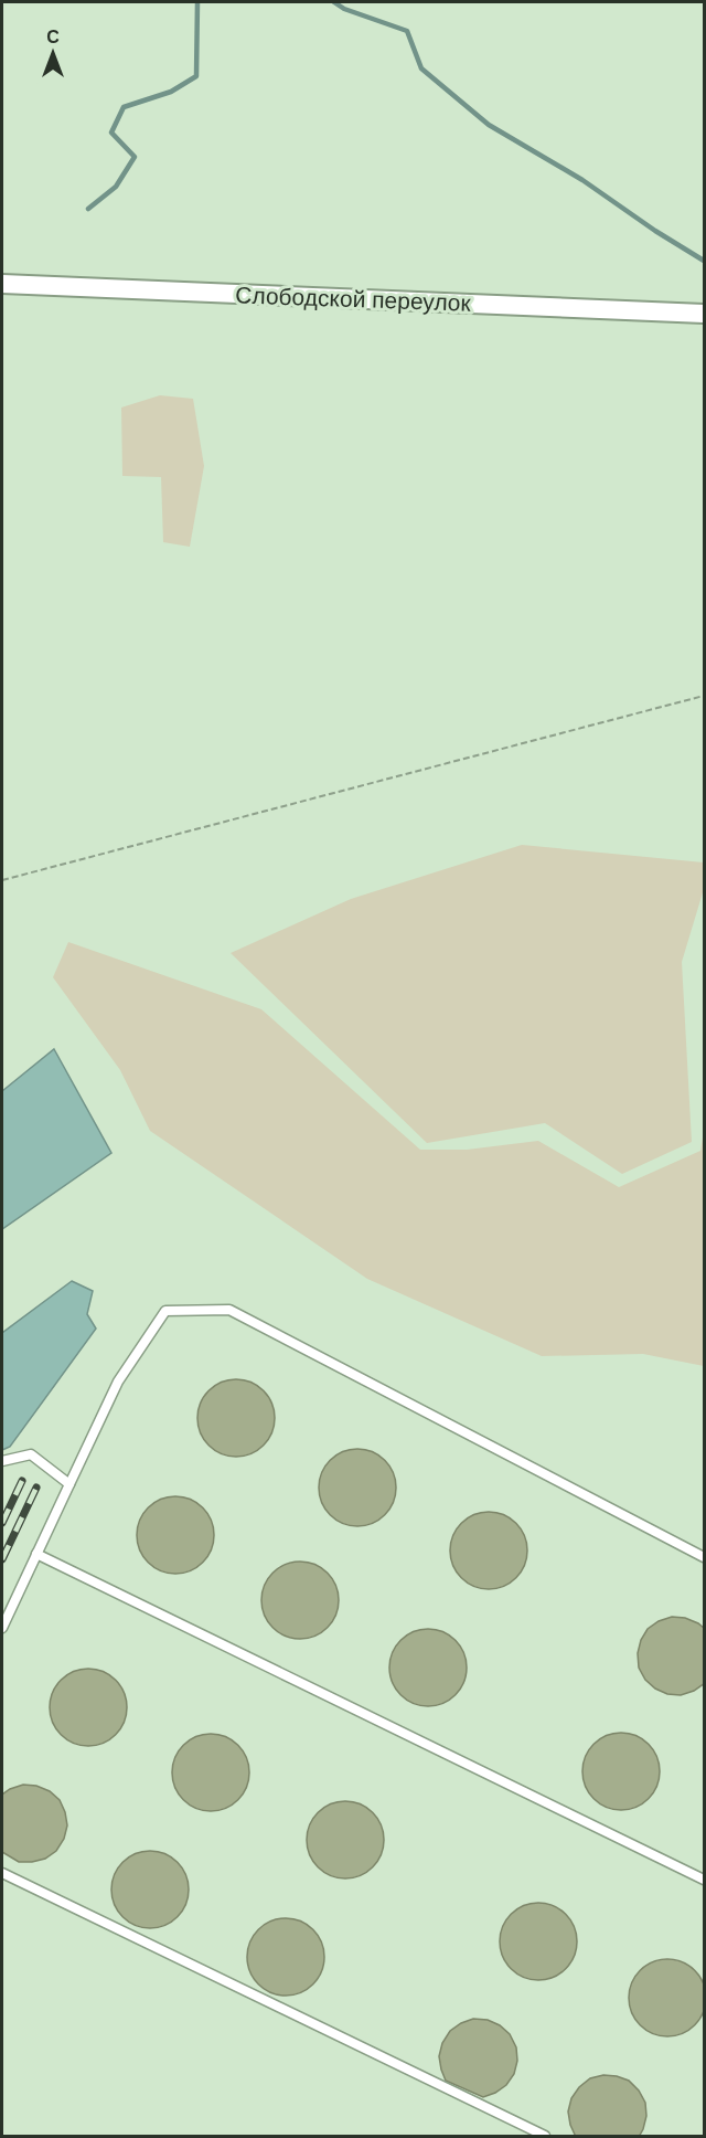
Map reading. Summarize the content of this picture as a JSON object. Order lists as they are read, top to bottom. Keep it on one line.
{"streets":{"street":["Слободской переулок"]},"north":"top"}
